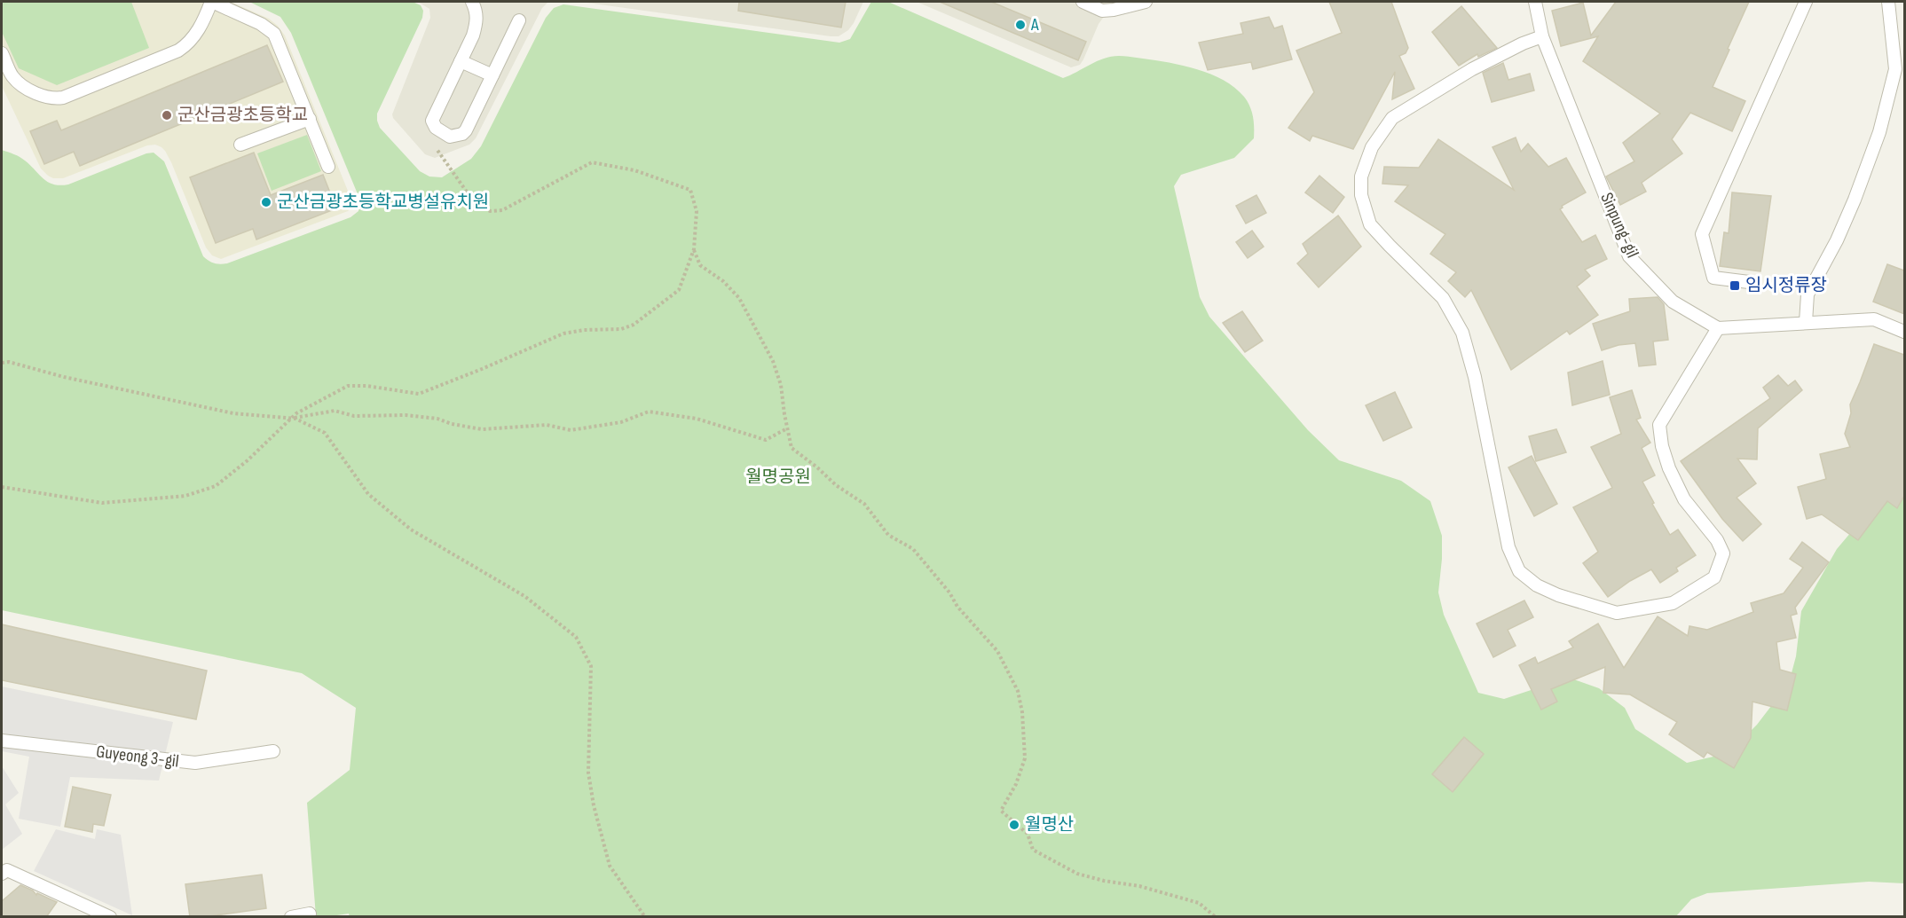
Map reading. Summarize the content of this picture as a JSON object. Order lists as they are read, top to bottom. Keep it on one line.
{"streets":{"lane":["Sinpung-gil","Guyeong 3-gil"]},"parks":["월명공원"],"places":{"other":["A","군산금광초등학교","군산금광초등학교병설유치원","월명산"],"transit":["임시정류장"]}}
